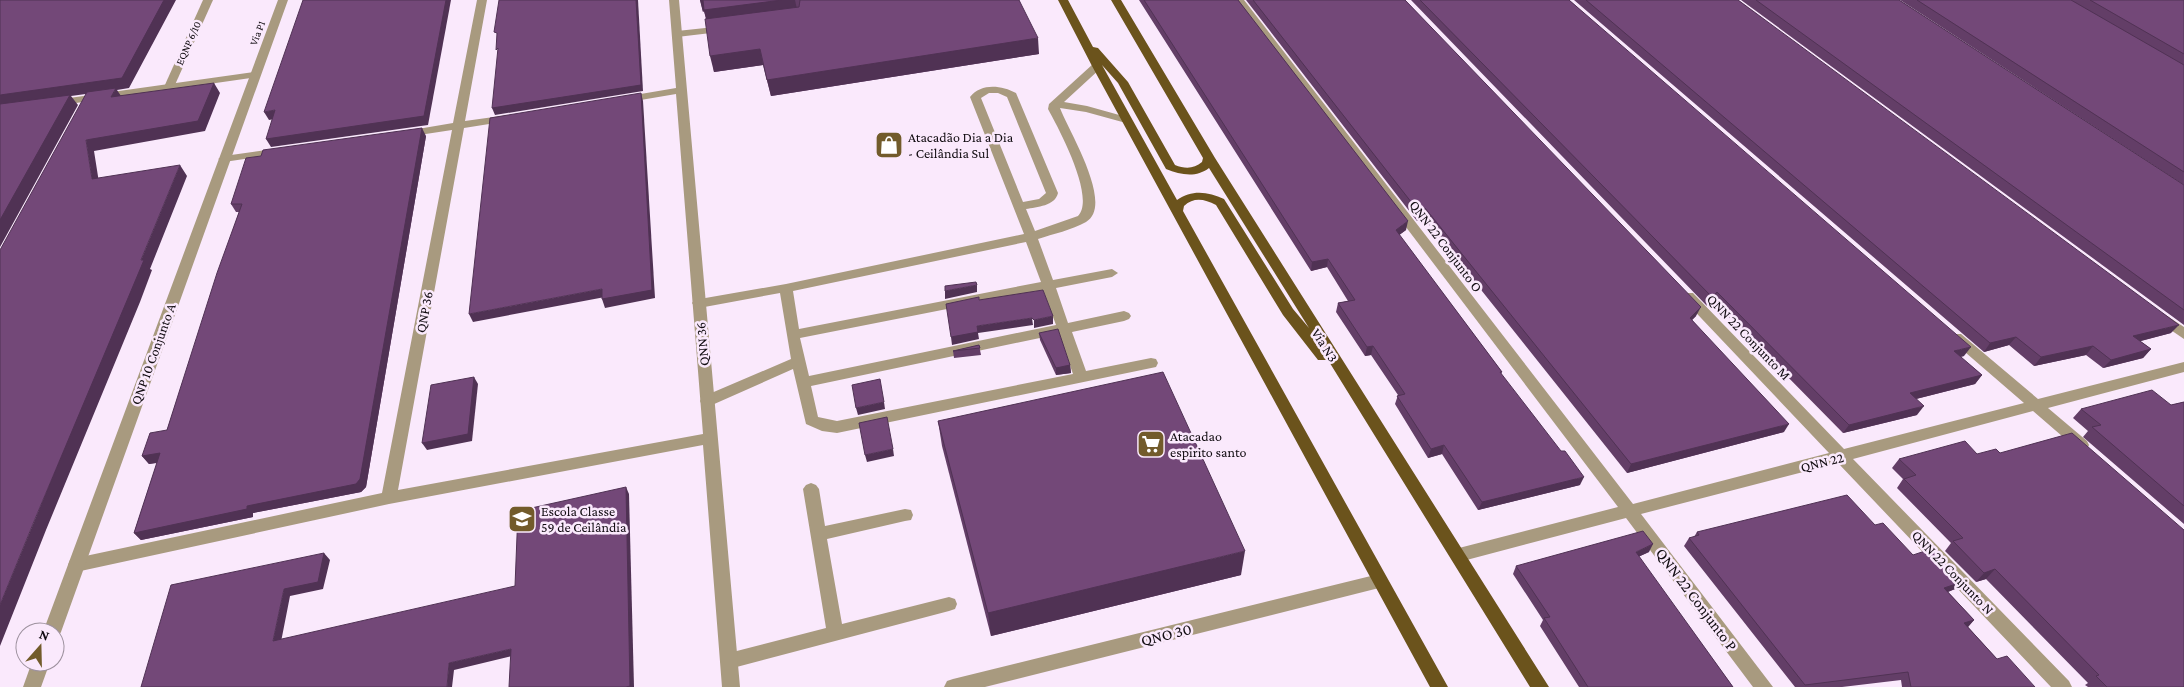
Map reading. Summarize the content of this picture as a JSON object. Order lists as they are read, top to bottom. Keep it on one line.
{"streets":{"main road":["Via N3"],"street":["Via P1","EQNP 6/10","QNN 22 Conjunto O","QNP 36","QNN 22 Conjunto M","QNN 36","QNP 10 Conjunto A","QNN 22","QNN 22 Conjunto N","QNN 22 Conjunto P","QNO 30"]},"crossings":[["Via P1","EQNP 6/10"],["Via P1","QNP 10 Conjunto A"],["EQNP 6/10","QNP 10 Conjunto A"],["QNN 22 Conjunto O","QNN 22"],["QNN 22 Conjunto O","QNN 22 Conjunto P"],["QNN 22 Conjunto M","QNN 22"],["QNN 22 Conjunto M","QNN 22 Conjunto N"],["Via N3","QNN 22"],["QNN 22","QNN 22 Conjunto N"],["QNN 22","QNN 22 Conjunto P"]],"places":{"shop":["Atacadão Dia a Dia - Ceilândia Sul"],"supermarket":["Atacadao espirito santo"],"school or university":["Escola Classe 59 de Ceilândia"]},"north":"top"}
